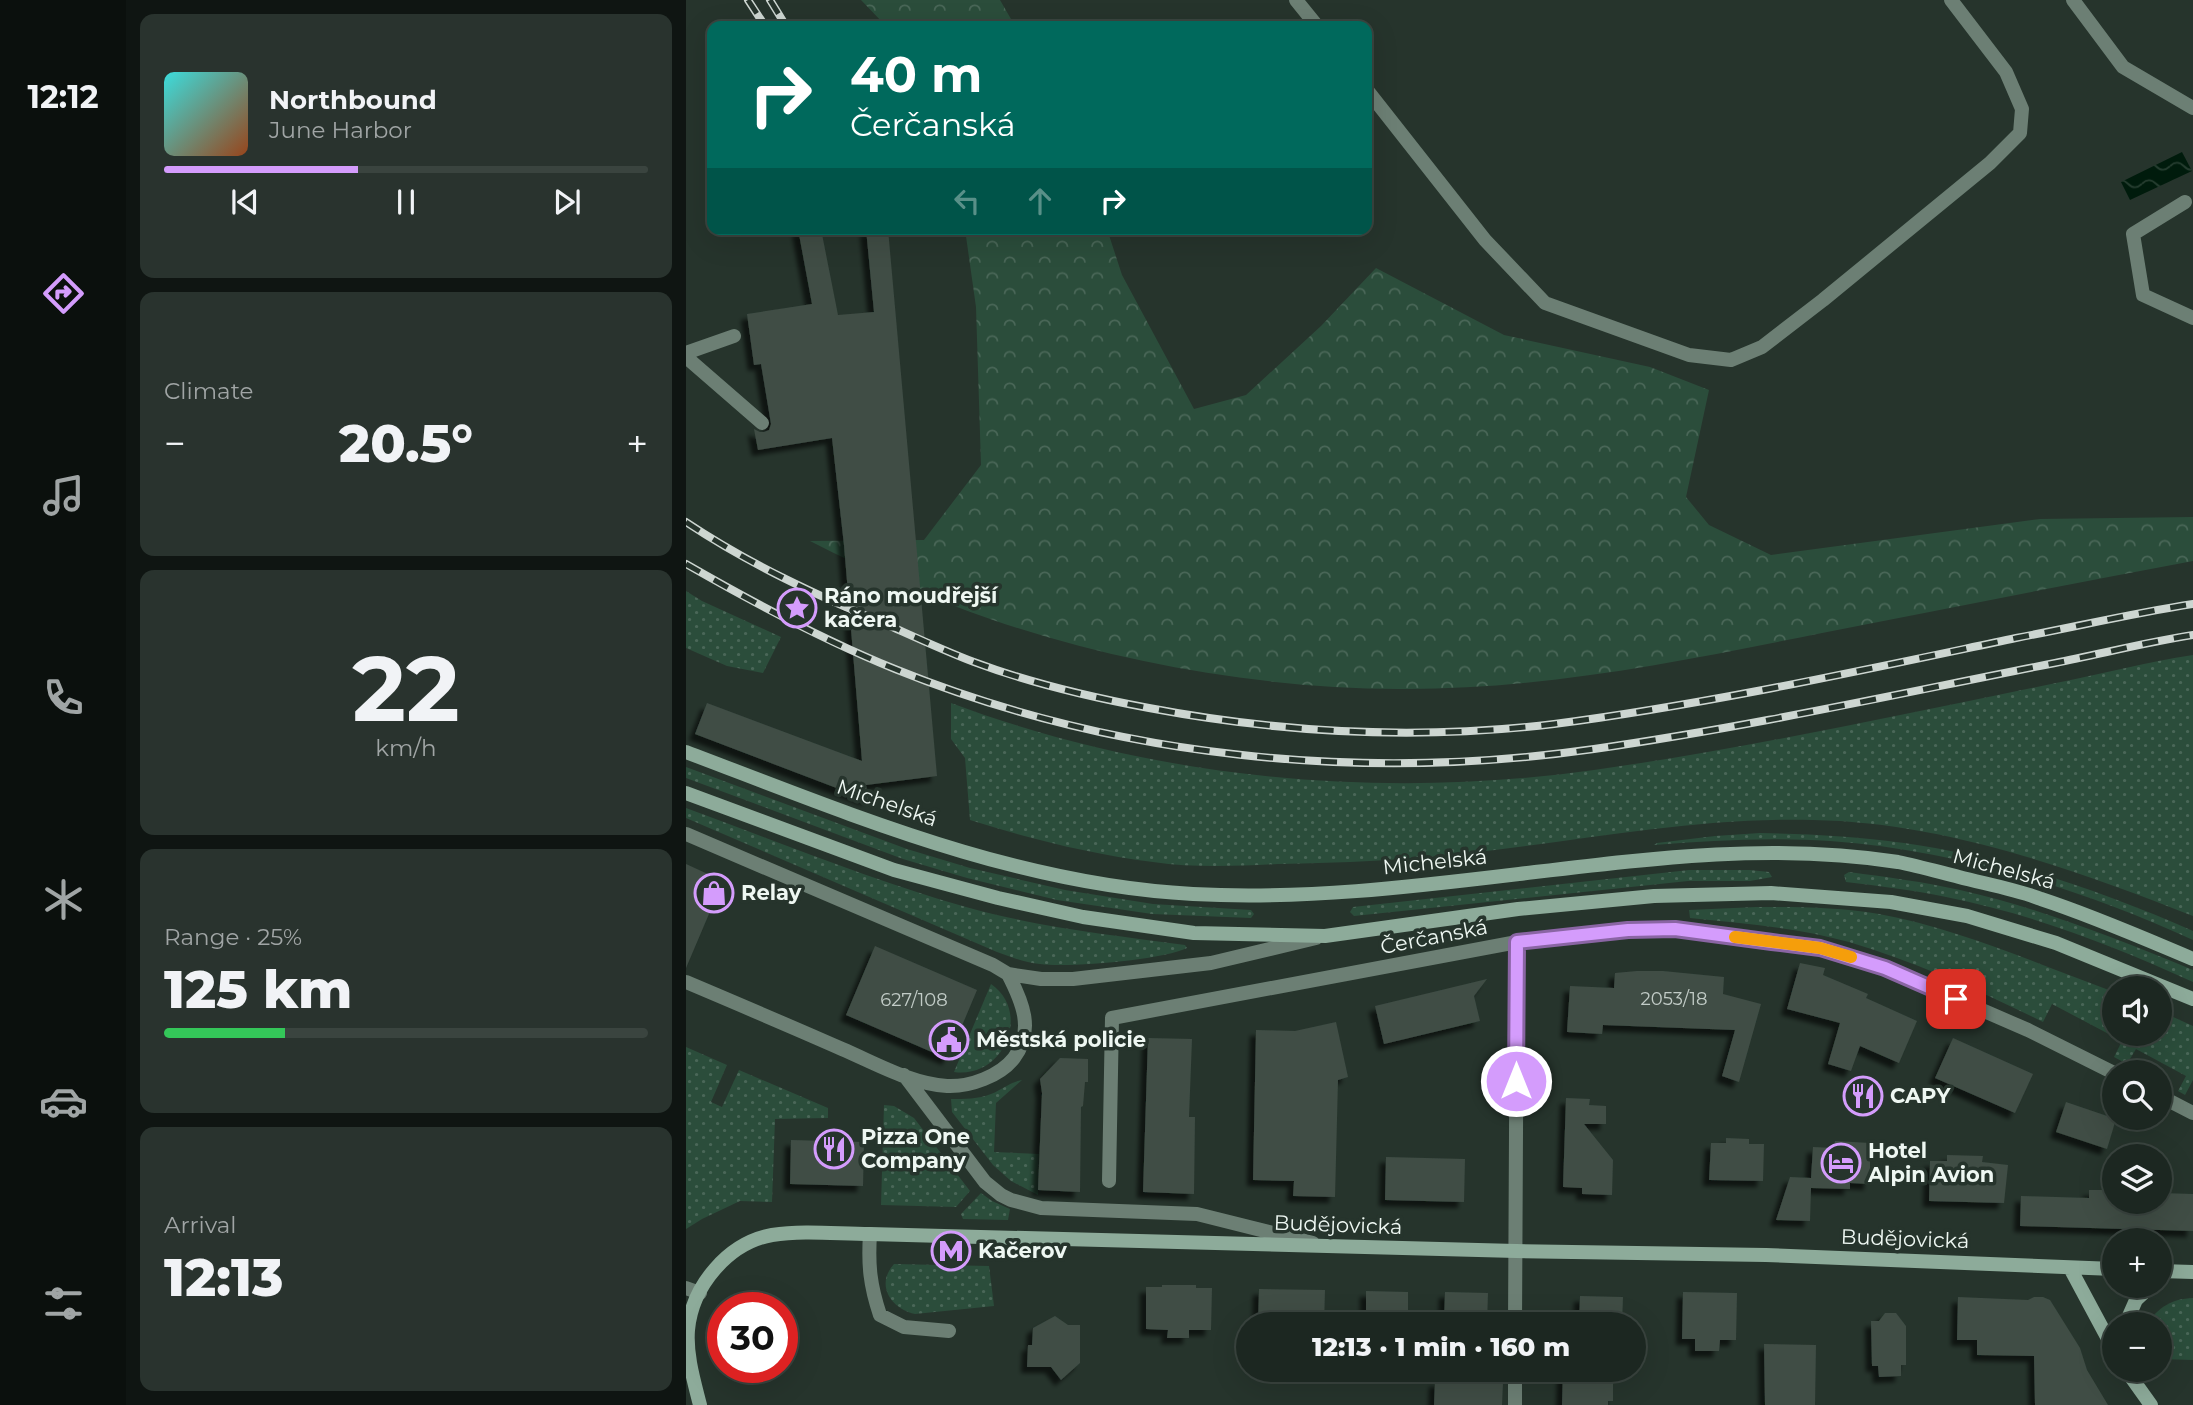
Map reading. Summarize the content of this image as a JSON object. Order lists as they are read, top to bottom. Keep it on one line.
{"streets":{"main road":["Michelská","Budějovická"],"street":["Čerčanská"]},"places":{"place":["Ráno moudřejší kačera"],"shop":["Relay"],"public building":["Městská policie"],"restaurant":["CAPY","Pizza One Company"],"hotel":["Hotel Alpin Avion"],"metro station":["Kačerov"]},"house_numbers":["2053/18","627/108"],"page":{"tabs":"12:12","turn":["40 m","Čerčanská"],"song":["Northbound","June Harbor"],"tile":["Climate",["22","km/h"],["Range · 25%","125 km"],["Arrival","12:13"]],"heat":["−","20.5°","+"],"map_buttons":["+","−"],"limit":"30","trip":"12:13 · 1 min · 160 m"}}
